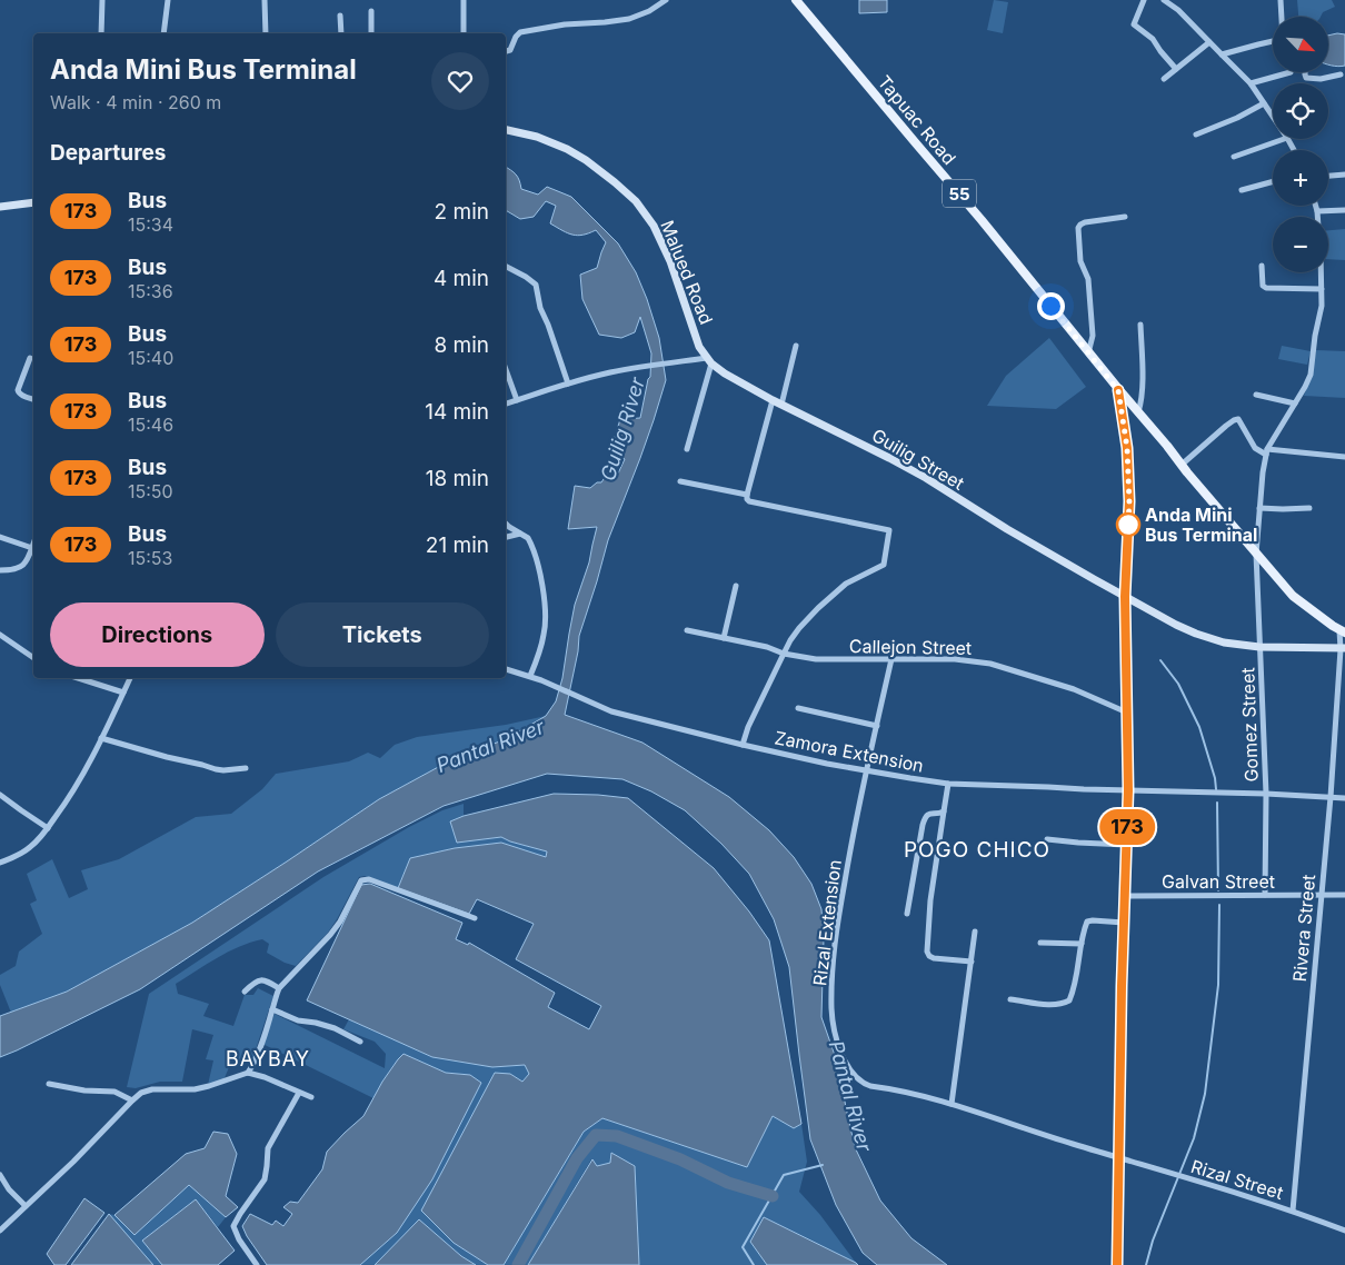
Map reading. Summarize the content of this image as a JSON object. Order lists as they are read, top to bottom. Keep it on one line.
{"streets":{"main road":["Tapuac Road","55"],"street":["Malued Road","Guilig Street","Callejon Street","Gomez Street","Zamora Extension","Galvan Street","Rizal Extension","Rivera Street","Rizal Street"]},"crossings":[["Tapuac Road","55"],["55","Gomez Street"],["55","Rivera Street"],["Malued Road","Guilig Street"],["Guilig Street","Gomez Street"],["Guilig Street","Rivera Street"],["Callejon Street","Rizal Extension"],["Gomez Street","Zamora Extension"],["Gomez Street","Galvan Street"],["Zamora Extension","Rizal Extension"],["Zamora Extension","Rivera Street"],["Galvan Street","Rivera Street"],["Rizal Extension","Rizal Street"],["Rivera Street","Rizal Street"]],"districts":["POGO CHICO","BAYBAY"],"water":["Guilig River","Pantal River"],"places":["Anda Mini Bus Terminal"],"lines":["bus line 173"],"north":"bottom right","page":{"on_map":"173","map_buttons":["+","−"],"heading":[["Anda Mini Bus Terminal","Walk · 4 min · 260 m"],"Departures"],"list":[{"mark":"173","name":"Bus","note":"15:34","value":"2 min"},{"mark":"173","name":"Bus","note":"15:36","value":"4 min"},{"mark":"173","name":"Bus","note":"15:40","value":"8 min"},{"mark":"173","name":"Bus","note":"15:46","value":"14 min"},{"mark":"173","name":"Bus","note":"15:50","value":"18 min"},{"mark":"173","name":"Bus","note":"15:53","value":"21 min"}],"buttons":["Directions","Tickets"]}}
